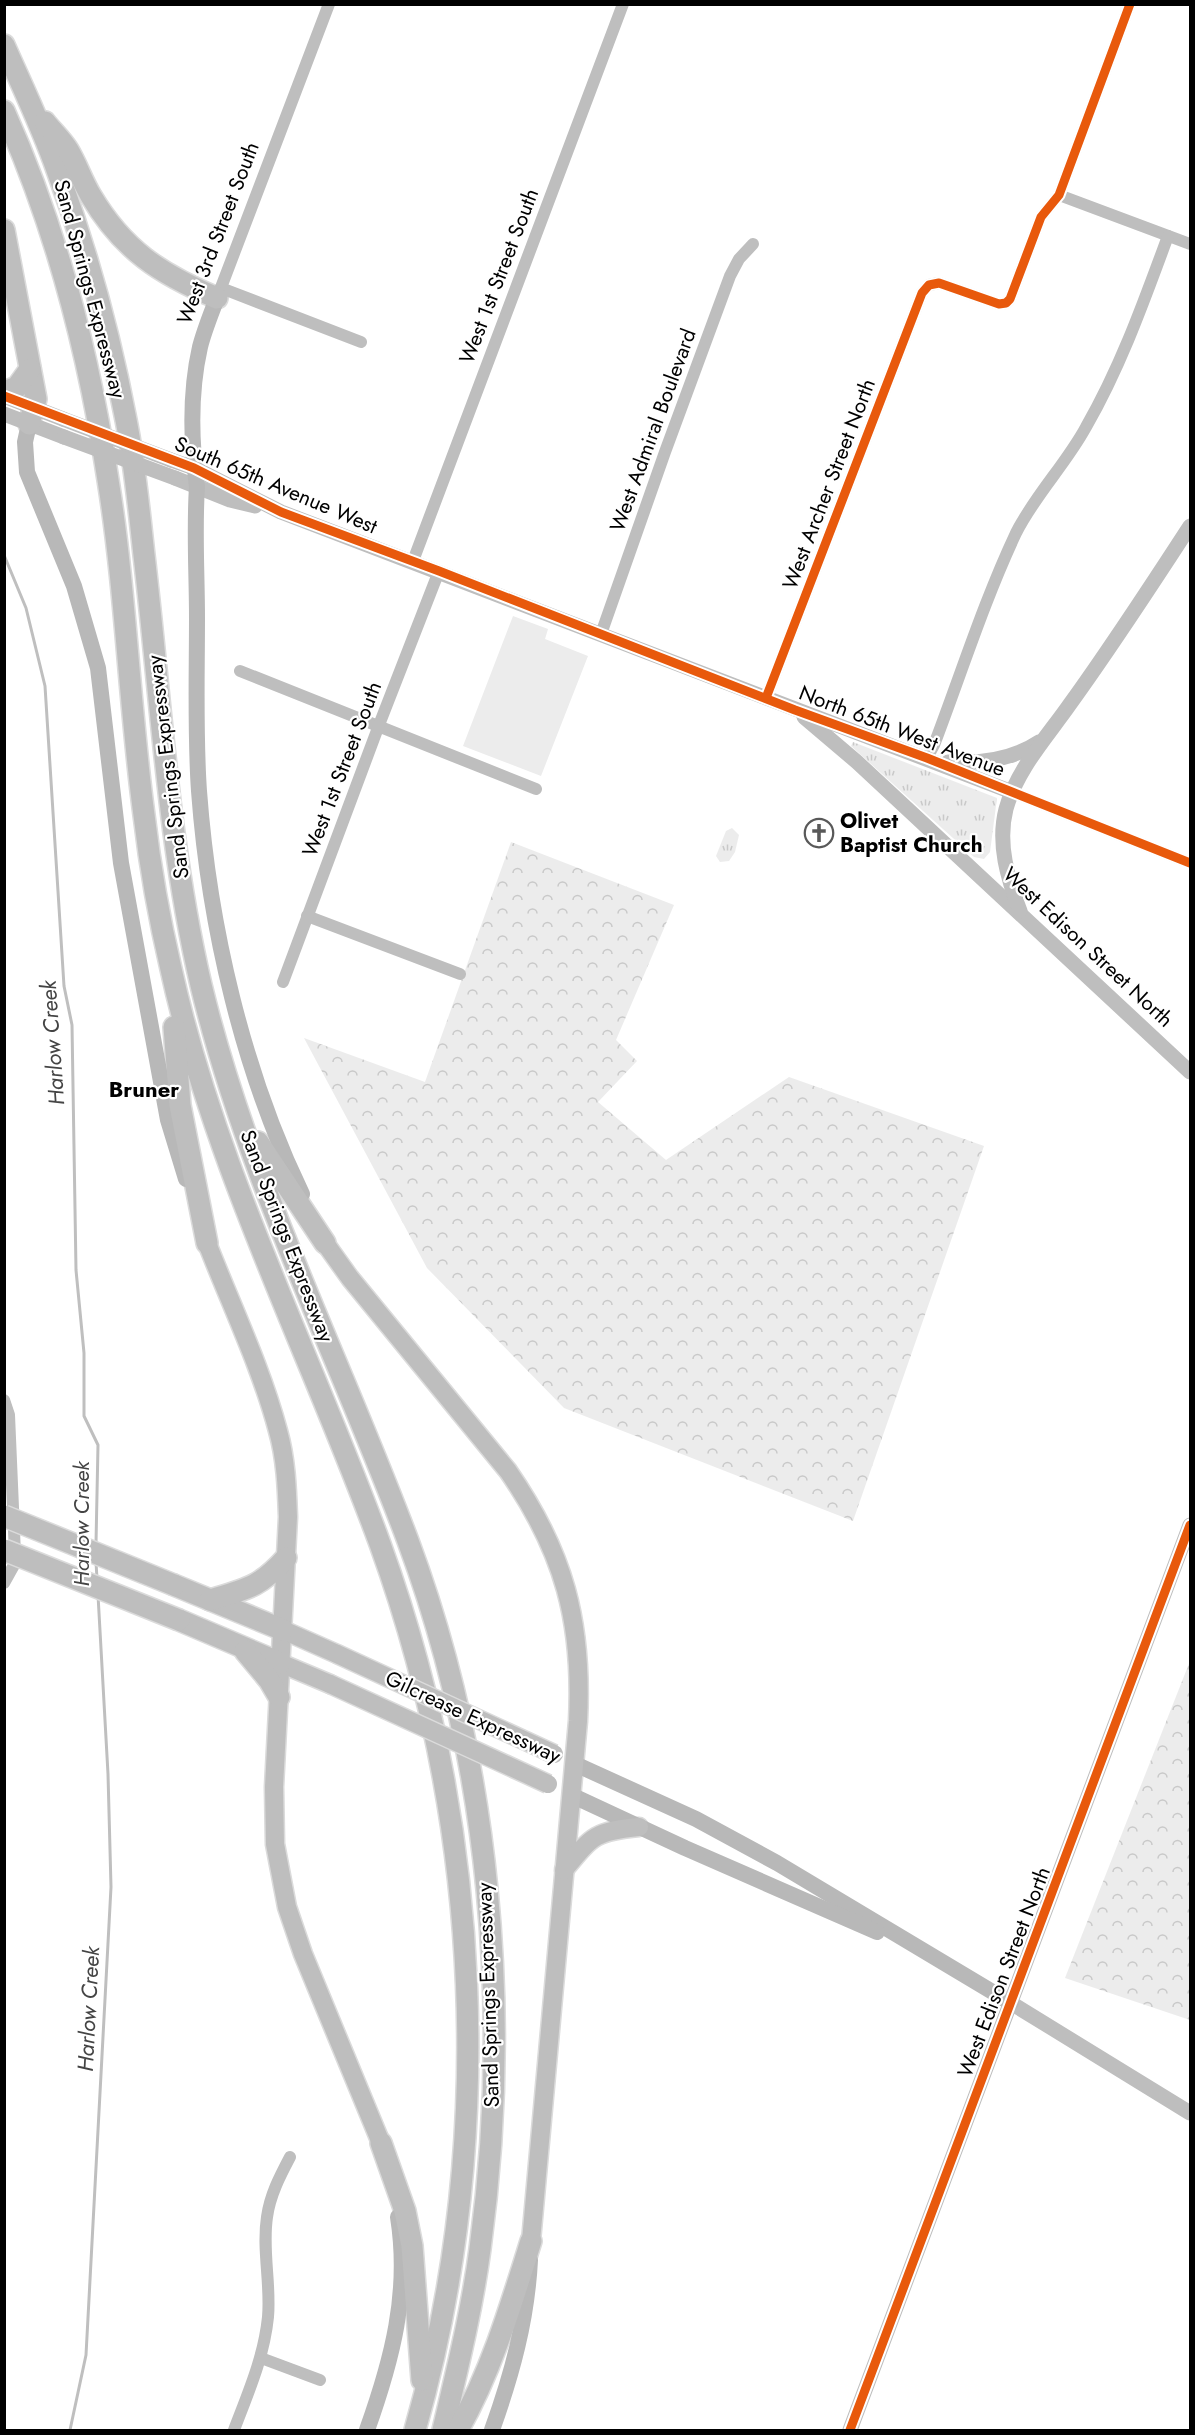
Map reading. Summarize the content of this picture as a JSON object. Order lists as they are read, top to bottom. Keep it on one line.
{"streets":{"highway":["Sand Springs Expressway","Gilcrease Expressway"],"main road":["West 3rd Street South"],"street":["West 1st Street South","West Admiral Boulevard","West Archer Street North","South 65th Avenue West","North 65th West Avenue","West Edison Street North"]},"crossings":[["West 3rd Street South","South 65th Avenue West"],["West 1st Street South","South 65th Avenue West"],["West Admiral Boulevard","South 65th Avenue West"],["West Admiral Boulevard","North 65th West Avenue"],["West Archer Street North","North 65th West Avenue"],["South 65th Avenue West","North 65th West Avenue"],["North 65th West Avenue","West Edison Street North"],["West Edison Street North","Gilcrease Expressway"]],"districts":["Bruner"],"water":["Harlow Creek"],"places":{"church":["Olivet Baptist Church"]}}
